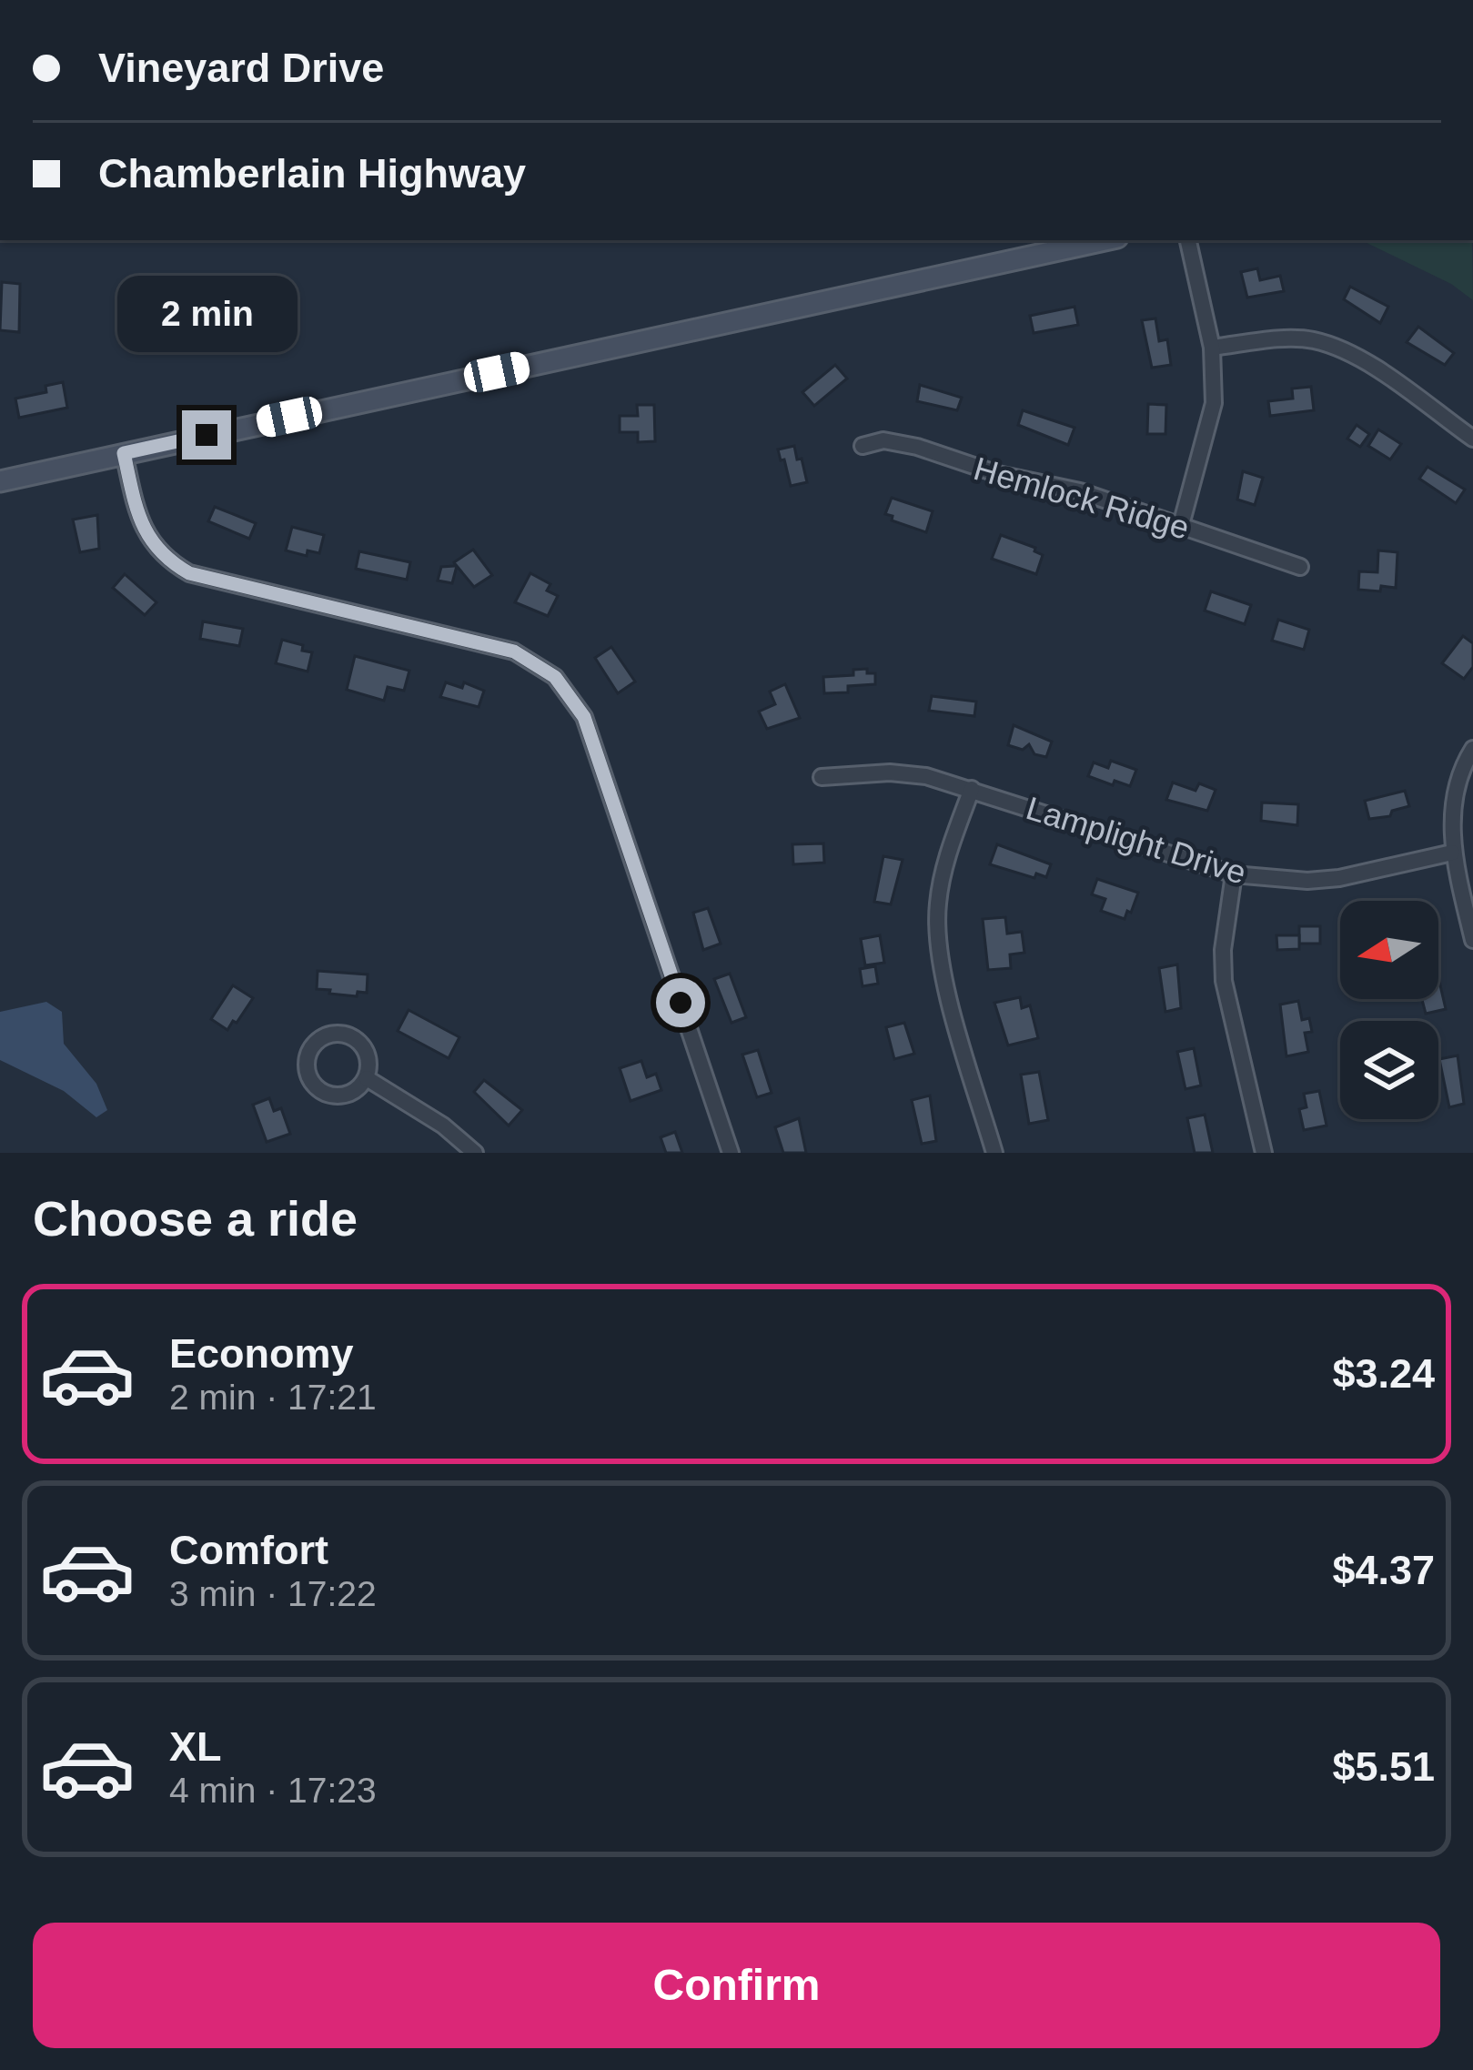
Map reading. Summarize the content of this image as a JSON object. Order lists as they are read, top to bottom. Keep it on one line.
{"streets":{"street":["Hemlock Ridge","Lamplight Drive"]},"north":"left","page":{"banner":["Vineyard Drive","Chamberlain Highway"],"bubble":"2 min","heading":"Choose a ride","list":[{"name":"Economy","note":"2 min · 17:21","value":"$3.24"},{"name":"Comfort","note":"3 min · 17:22","value":"$4.37"},{"name":"XL","note":"4 min · 17:23","value":"$5.51"}],"buttons":"Confirm"}}
